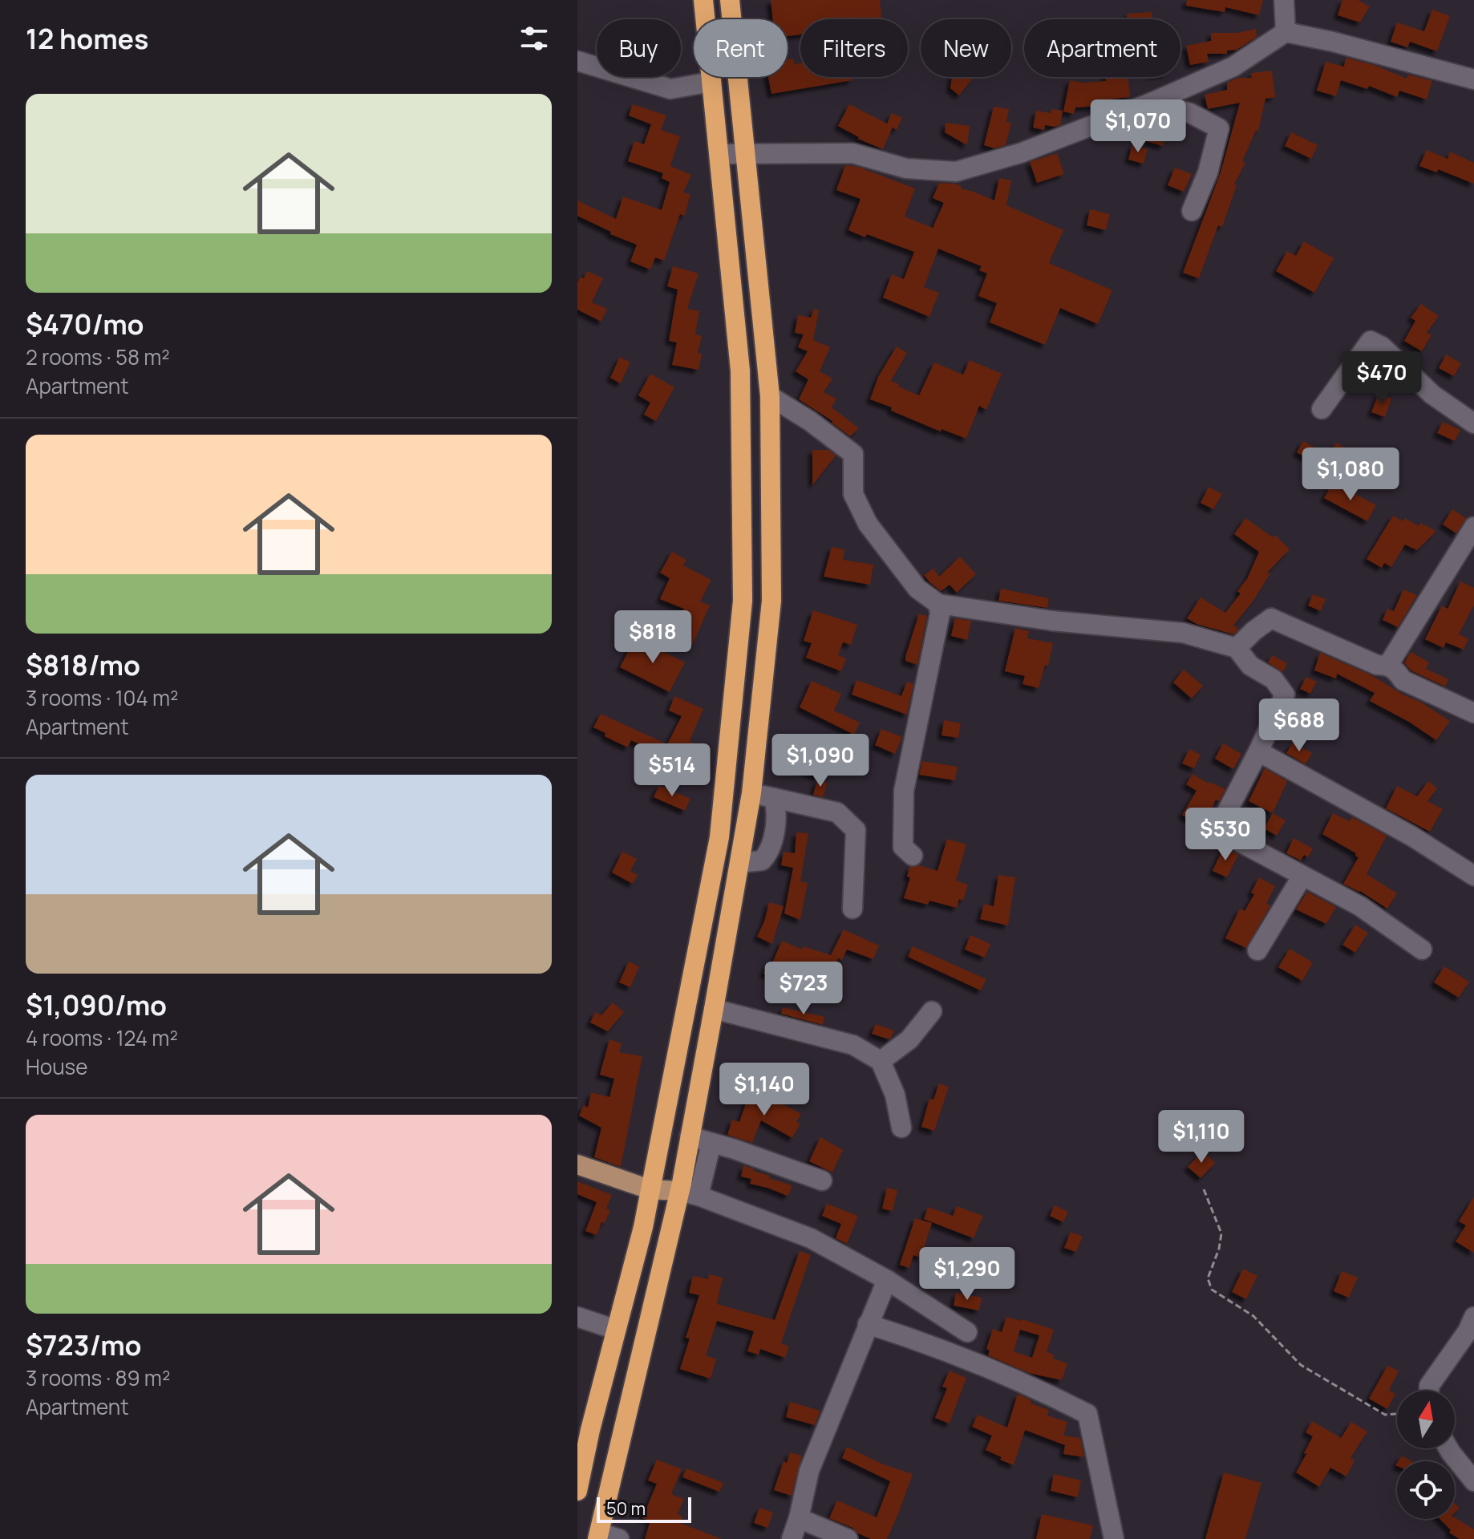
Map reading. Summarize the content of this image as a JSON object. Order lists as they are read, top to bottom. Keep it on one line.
{"scale_bar":"50 m","north":"top","page":{"heading":"12 homes","chip":["Buy","Rent","Filters","New","Apartment"],"list":[{"name":"$470/mo","note":"2 rooms · 58 m² · Apartment"},{"name":"$818/mo","note":"3 rooms · 104 m² · Apartment"},{"name":"$1,090/mo","note":"4 rooms · 124 m² · House"},{"name":"$723/mo","note":"3 rooms · 89 m² · Apartment"}],"price":["$1,070","$470","$1,080","$818","$688","$1,090","$514","$530","$723","$1,140","$1,110","$1,290"],"scale":"50 m"}}
